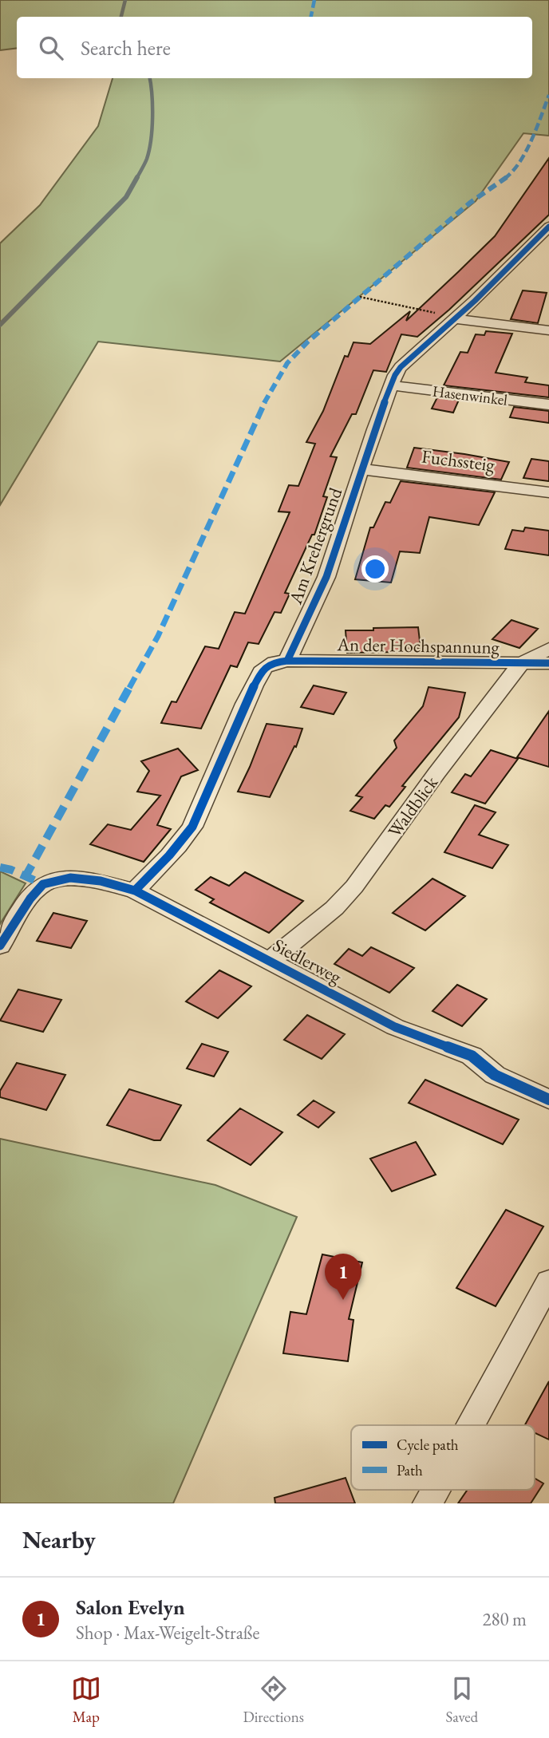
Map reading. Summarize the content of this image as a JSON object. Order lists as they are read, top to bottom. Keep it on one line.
{"streets":{"street":["Hasenwinkel","Fuchssteig","Am Krehergrund","An der Hochspannung","Waldblick","Siedlerweg"]},"crossings":[["Hasenwinkel","Am Krehergrund"],["Fuchssteig","Am Krehergrund"],["Am Krehergrund","An der Hochspannung"],["An der Hochspannung","Waldblick"],["Waldblick","Siedlerweg"]],"legend":["Cycle path","Path"],"page":{"search":"Search here","pins":"1","heading":"Nearby","list":[{"mark":"1","name":"Salon Evelyn","note":"Shop · Max-Weigelt-Straße","value":"280 m"}],"nav":["Map","Directions","Saved"]}}
